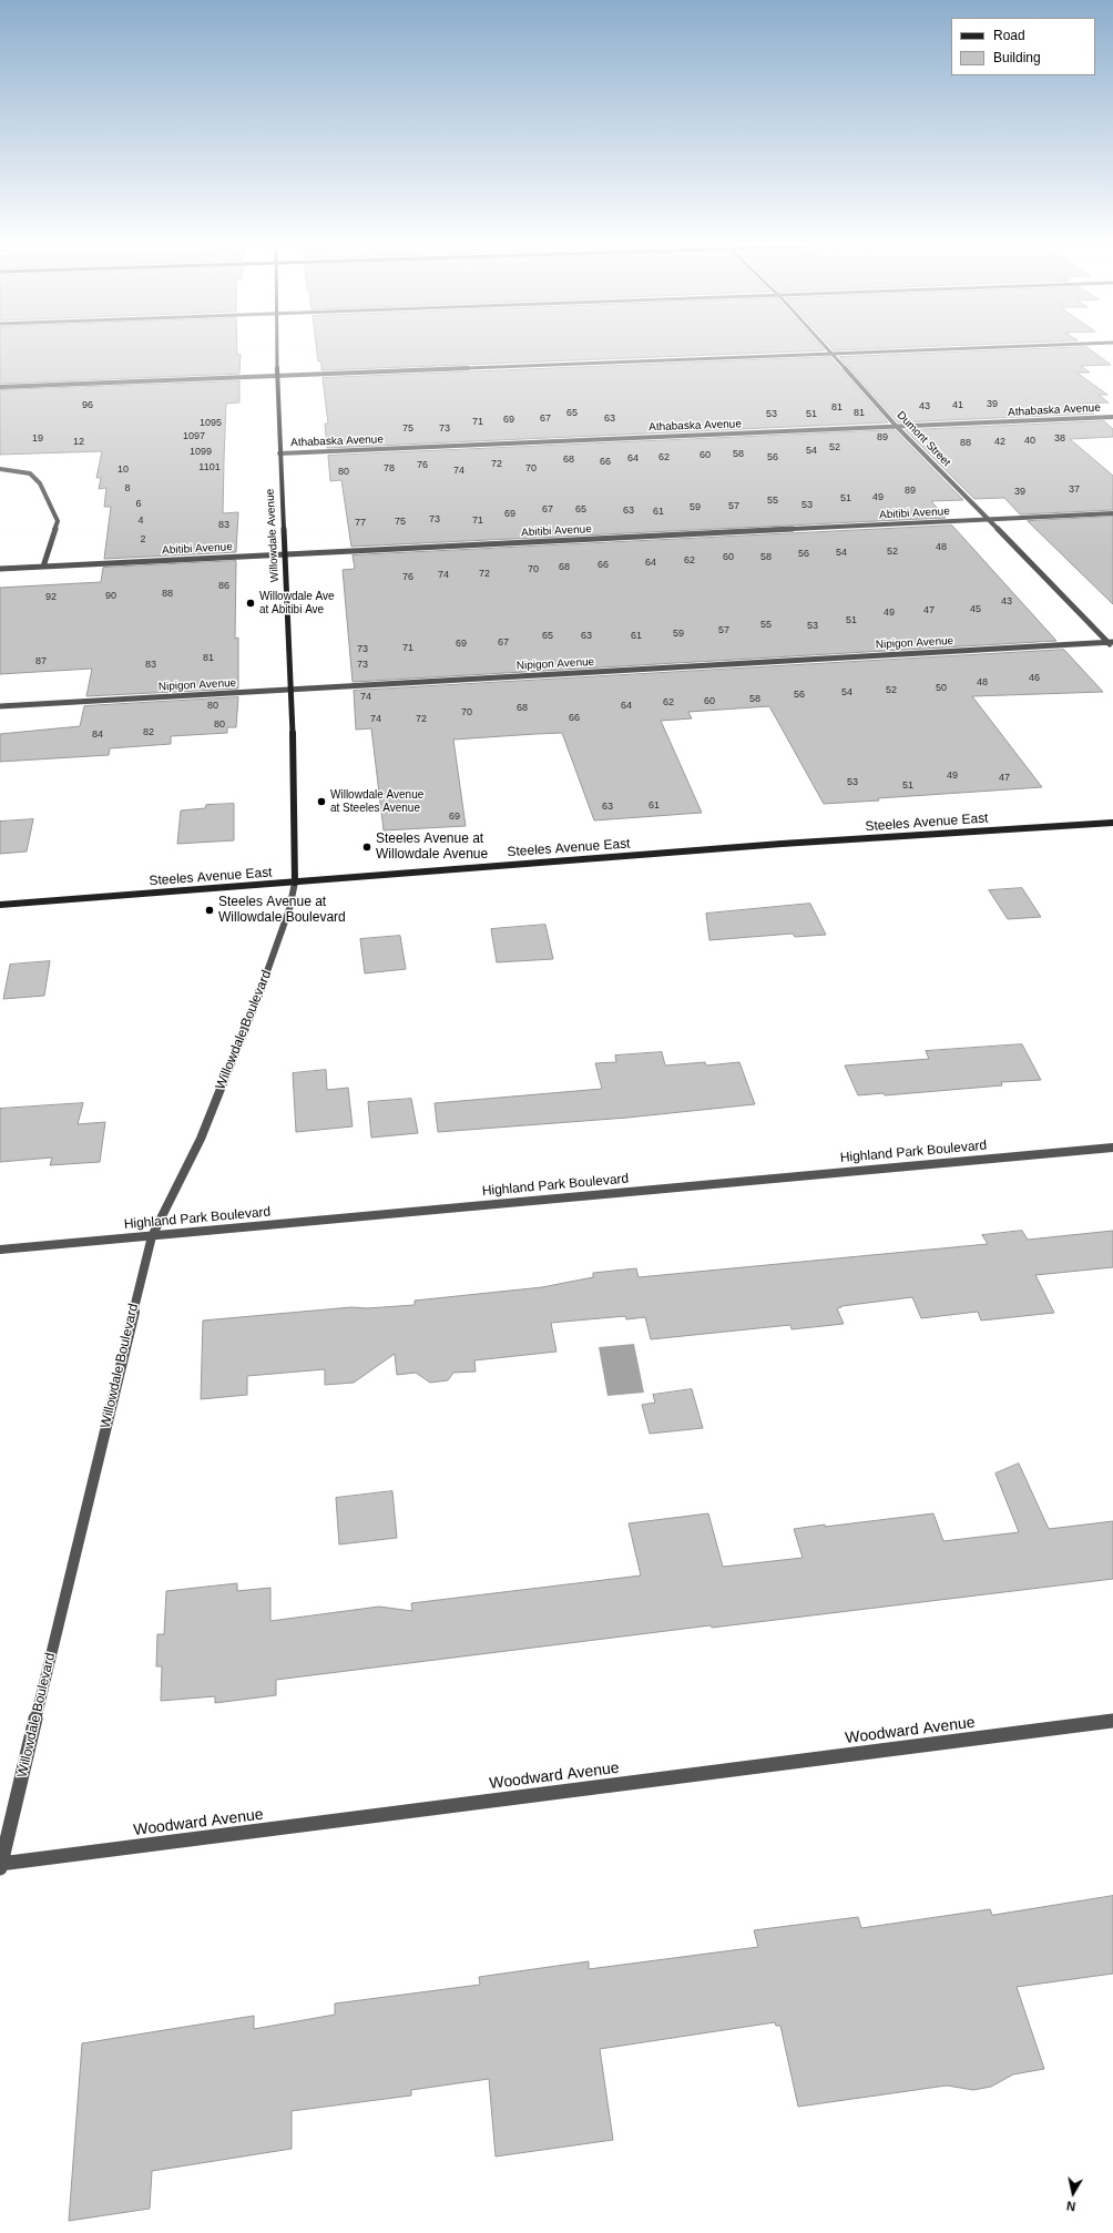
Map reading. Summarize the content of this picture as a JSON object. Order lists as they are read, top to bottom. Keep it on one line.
{"streets":{"street":["Athabaska Avenue","Dumont Street","Abitibi Avenue","Willowdale Avenue","Nipigon Avenue","Steeles Avenue East","Willowdale Boulevard","Highland Park Boulevard","Woodward Avenue"]},"crossings":[["Athabaska Avenue","Dumont Street"],["Athabaska Avenue","Willowdale Avenue"],["Dumont Street","Abitibi Avenue"],["Dumont Street","Nipigon Avenue"],["Abitibi Avenue","Willowdale Avenue"],["Willowdale Avenue","Nipigon Avenue"],["Willowdale Avenue","Steeles Avenue East"],["Willowdale Avenue","Willowdale Boulevard"],["Steeles Avenue East","Willowdale Boulevard"],["Willowdale Boulevard","Highland Park Boulevard"],["Willowdale Boulevard","Woodward Avenue"]],"places":["Willowdale Ave at Abitibi Ave","Willowdale Avenue at Steeles Avenue","Steeles Avenue at Willowdale Avenue","Steeles Avenue at Willowdale Boulevard"],"house_numbers":["39","96","41","43","81","65","81","53","51","67","63","69","71","1095","75","73","1097","89","19","38","40","12","42","88","52","54","1099","58","60","62","56","64","68","66","72","76","1101","78","70","10","74","80","8","37","89","39","49","51","55","6","53","57","59","67","65","63","61","69","73","4","71","75","77","83","2","48","52","54","56","60","58","62","64","66","68","70","72","74","76","86","88","90","92","43","45","47","49","51","55","53","57","59","65","63","61","67","69","71","73","81","87","83","73","46","48","50","52","54","56","74","58","60","62","80","64","68","70","66","74","72","80","82","84","49","47","53","51","61","63","69"],"legend":["Road","Building"],"north":"bottom"}
